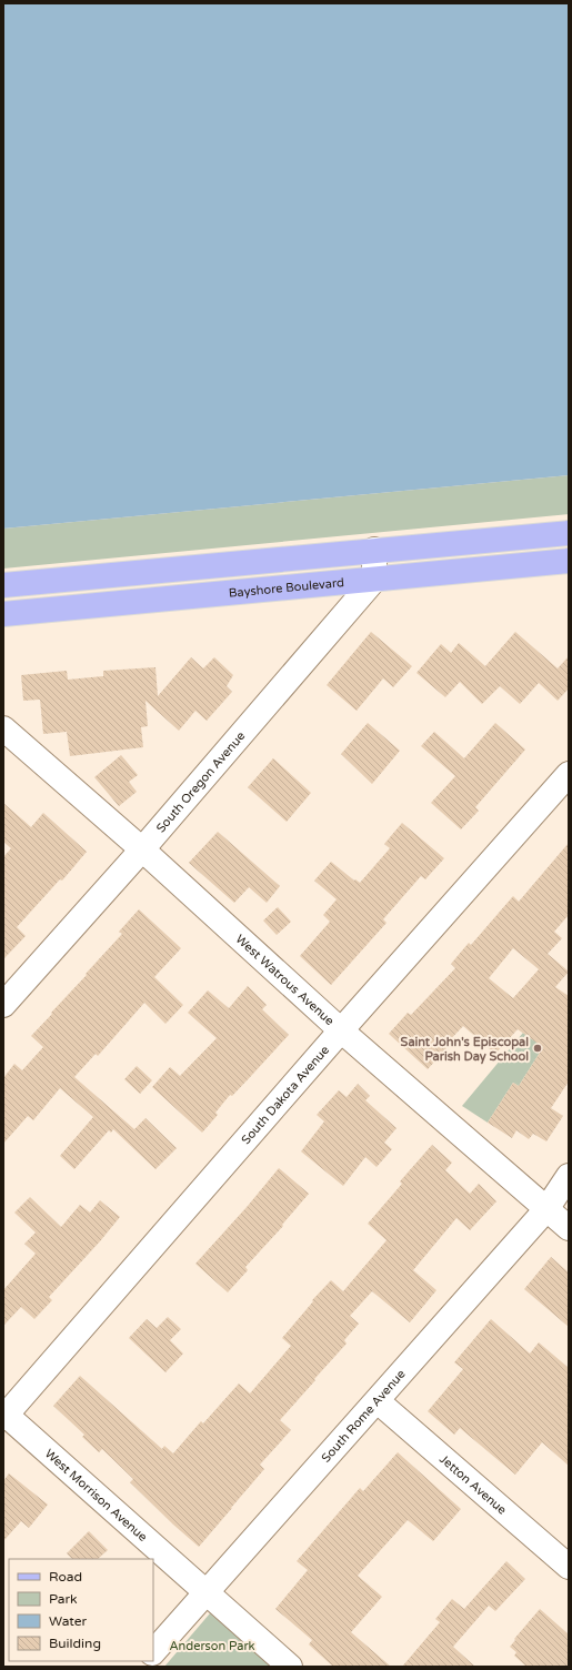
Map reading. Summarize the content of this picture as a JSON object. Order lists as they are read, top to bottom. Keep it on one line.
{"streets":{"main road":["Bayshore Boulevard"],"street":["South Oregon Avenue","West Watrous Avenue","South Dakota Avenue","South Rome Avenue","Jetton Avenue","West Morrison Avenue"]},"crossings":[["Bayshore Boulevard","South Oregon Avenue"],["South Oregon Avenue","West Watrous Avenue"],["West Watrous Avenue","South Dakota Avenue"],["West Watrous Avenue","South Rome Avenue"],["South Dakota Avenue","West Morrison Avenue"],["South Rome Avenue","Jetton Avenue"],["South Rome Avenue","West Morrison Avenue"]],"parks":["Anderson Park"],"places":["Saint John's Episcopal Parish Day School"],"legend":["Road","Park","Water","Building"]}
